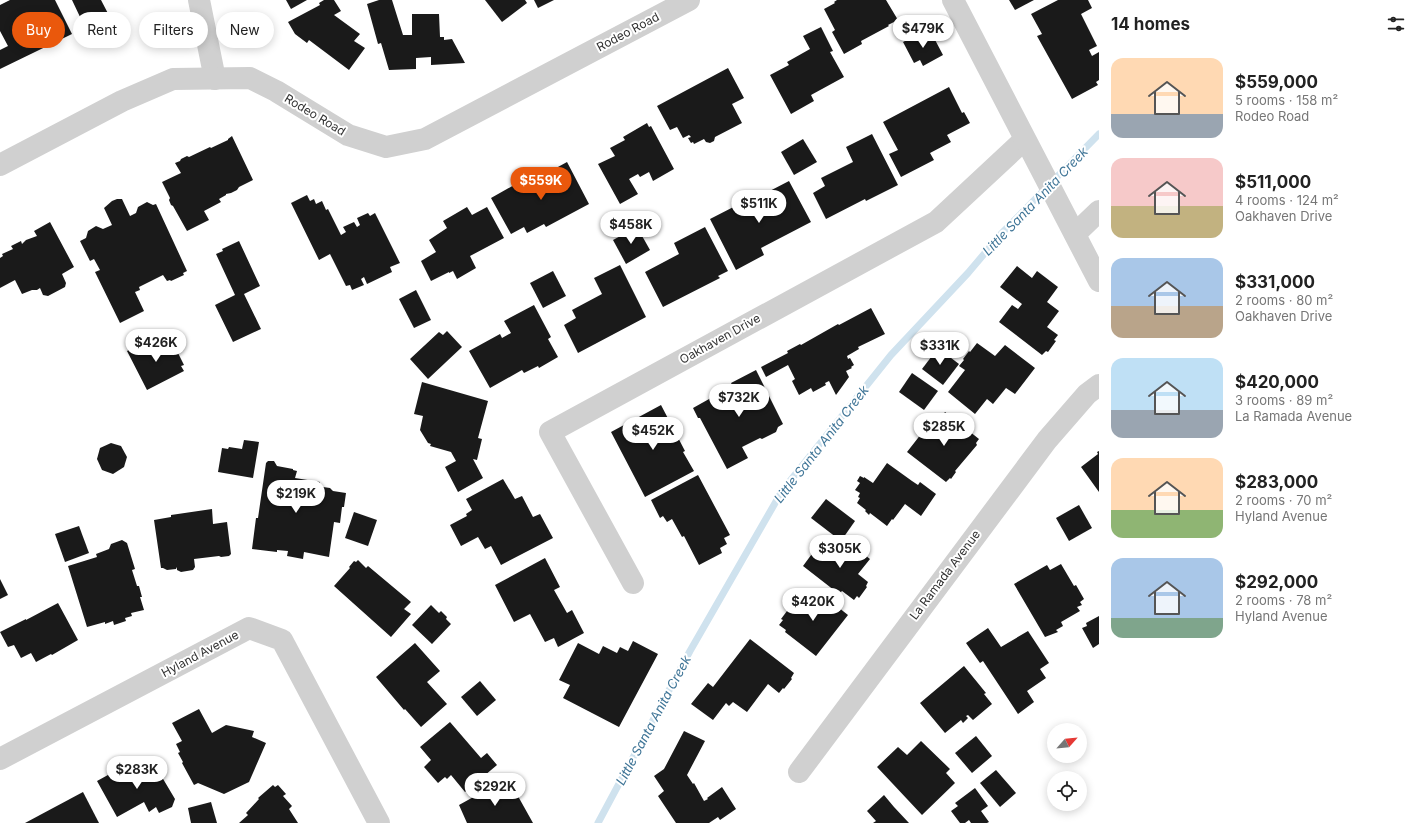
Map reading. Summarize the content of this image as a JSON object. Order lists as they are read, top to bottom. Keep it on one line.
{"streets":{"street":["Rodeo Road","Oakhaven Drive","La Ramada Avenue","Hyland Avenue"]},"water":["Little Santa Anita Creek"],"north":"top right","page":{"heading":"14 homes","chip":["Buy","Rent","Filters","New"],"price":["$479K","$559K","$511K","$458K","$426K","$331K","$732K","$285K","$452K","$219K","$305K","$420K","$283K","$292K"],"list":[{"name":"$559,000","note":"5 rooms · 158 m² · Rodeo Road"},{"name":"$511,000","note":"4 rooms · 124 m² · Oakhaven Drive"},{"name":"$331,000","note":"2 rooms · 80 m² · Oakhaven Drive"},{"name":"$420,000","note":"3 rooms · 89 m² · La Ramada Avenue"},{"name":"$283,000","note":"2 rooms · 70 m² · Hyland Avenue"},{"name":"$292,000","note":"2 rooms · 78 m² · Hyland Avenue"}]}}
